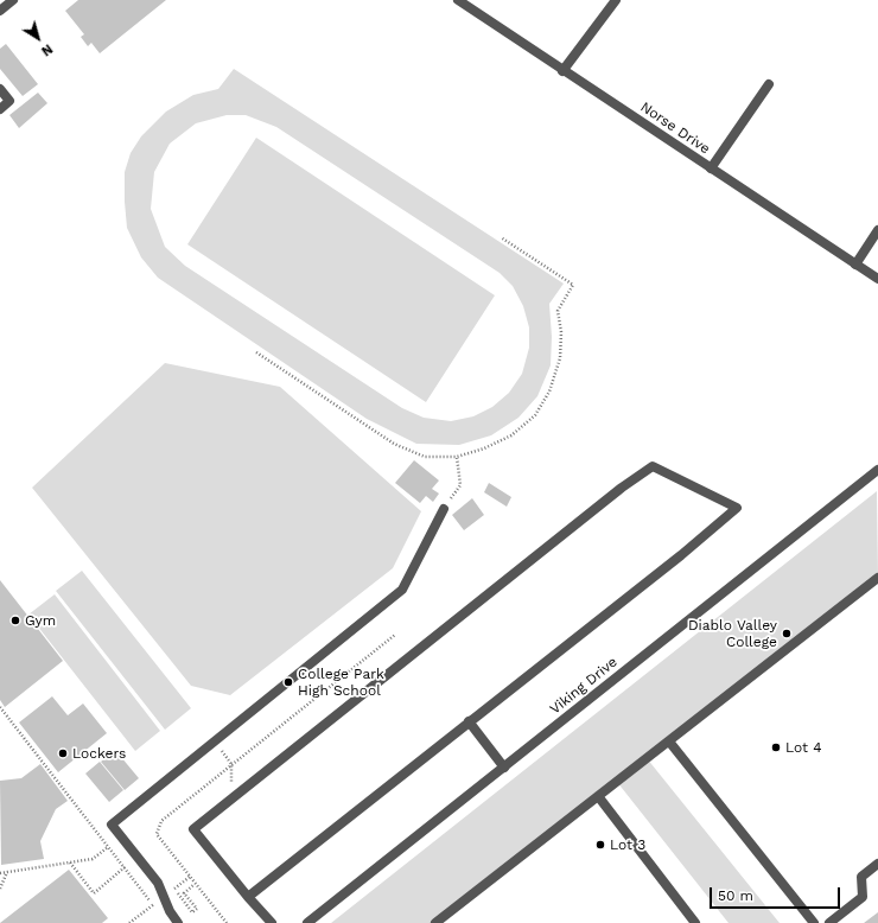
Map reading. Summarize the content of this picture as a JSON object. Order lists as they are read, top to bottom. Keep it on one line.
{"streets":{"street":["Norse Drive","Viking Drive"]},"places":["Gym","Diablo Valley College","College Park High School","Lot 4","Lockers","Lot 3"],"scale_bar":"50 m","north":"bottom right"}
